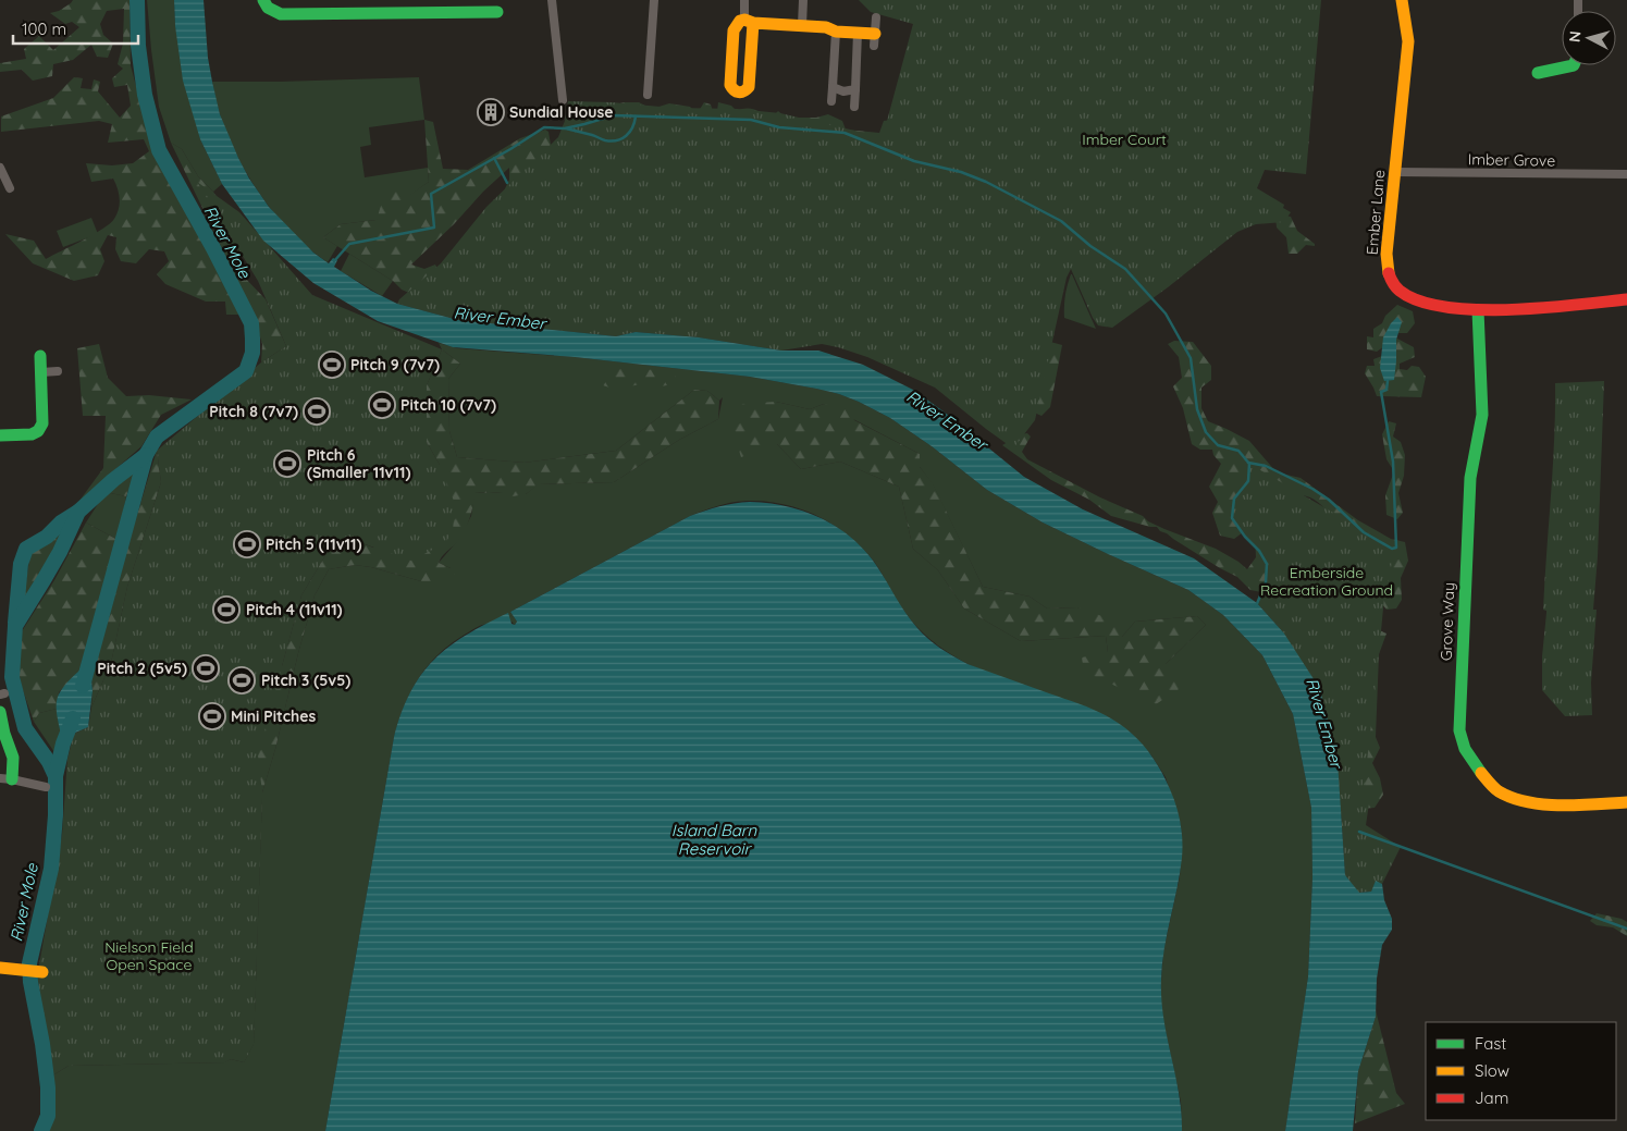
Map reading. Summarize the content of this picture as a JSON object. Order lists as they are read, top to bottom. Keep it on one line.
{"streets":{"street":["Imber Grove","Ember Lane","Grove Way"]},"crossings":[["Imber Grove","Ember Lane"],["Ember Lane","Grove Way"]],"water":["River Mole","River Ember","Island Barn Reservoir"],"parks":["Imber Court","Emberside Recreation Ground","Nielson Field Open Space"],"places":{"building":["Sundial House"],"sports":["Pitch 9 (7v7)","Pitch 10 (7v7)","Pitch 8 (7v7)","Pitch 6 (Smaller 11v11)","Pitch 5 (11v11)","Pitch 4 (11v11)","Pitch 2 (5v5)","Pitch 3 (5v5)","Mini Pitches"]},"legend":["Fast","Slow","Jam"],"scale_bar":"100 m","north":"left"}
